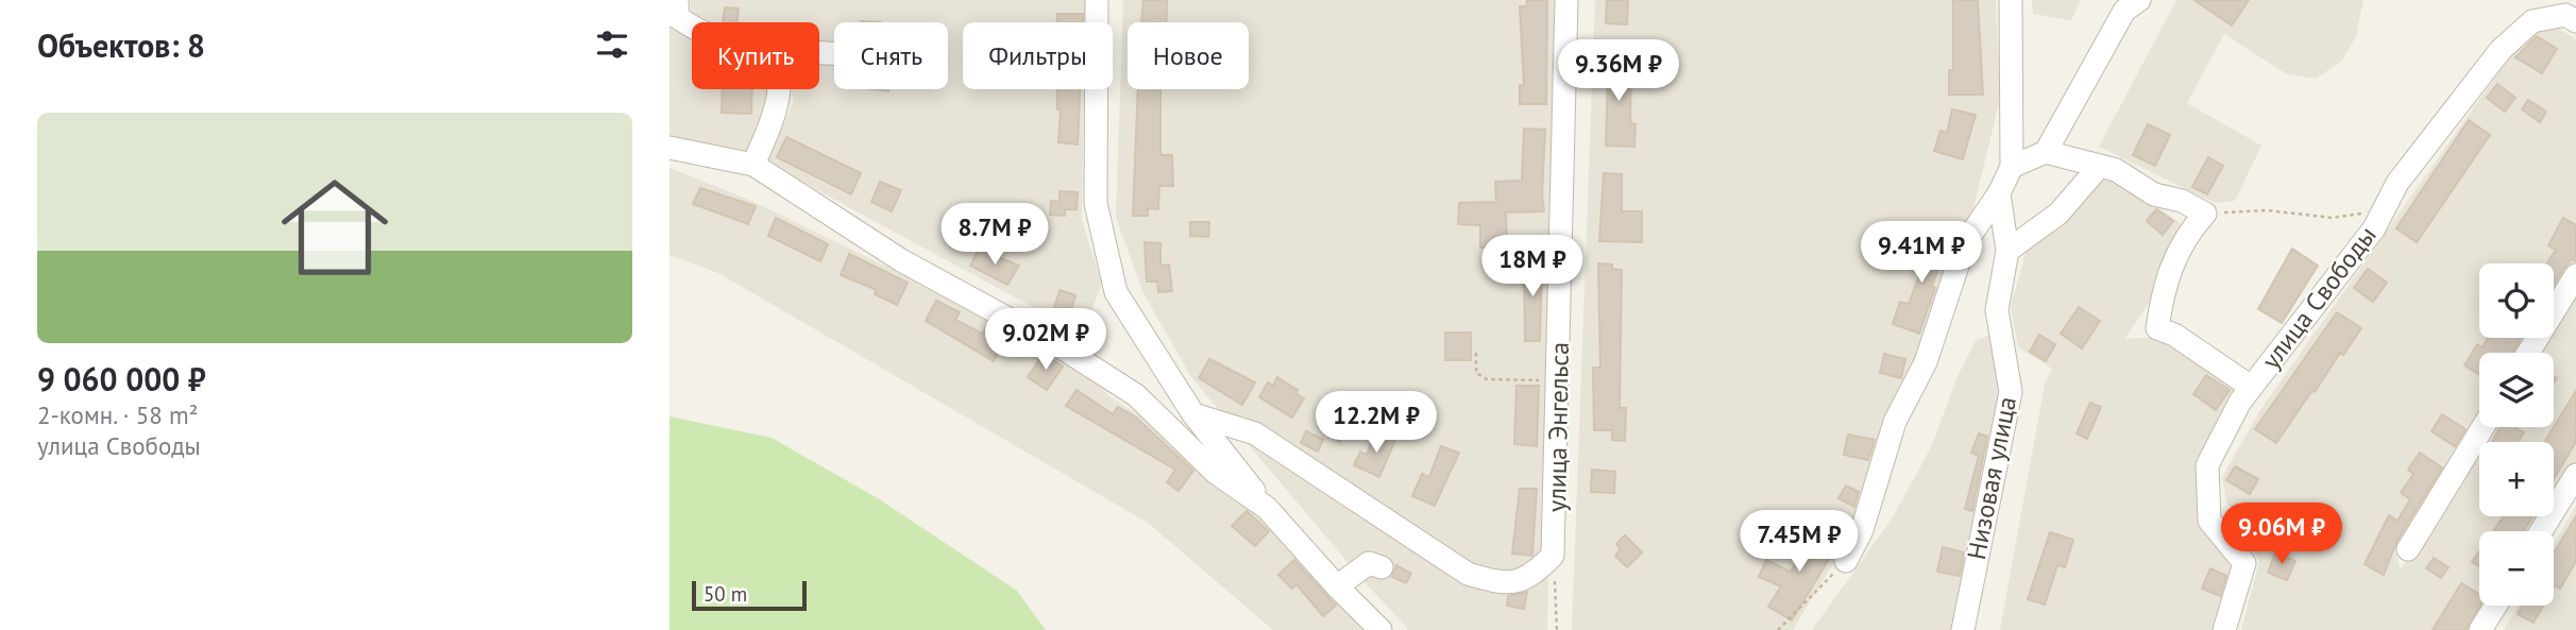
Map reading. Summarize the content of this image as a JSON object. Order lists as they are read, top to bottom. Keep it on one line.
{"streets":{"street":["улица Свободы","улица Энгельса","Низовая улица"]},"scale_bar":"50 m","page":{"heading":"Объектов: 8","chip":["Купить","Снять","Фильтры","Новое"],"price":["9.36M ₽","8.7M ₽","9.41M ₽","18M ₽","9.02M ₽","12.2M ₽","9.06M ₽","7.45M ₽"],"list":[{"name":"9 060 000 ₽","note":"2-комн. · 58 m² · улица Свободы"}],"map_buttons":["+","−"],"scale":"50 m"}}
